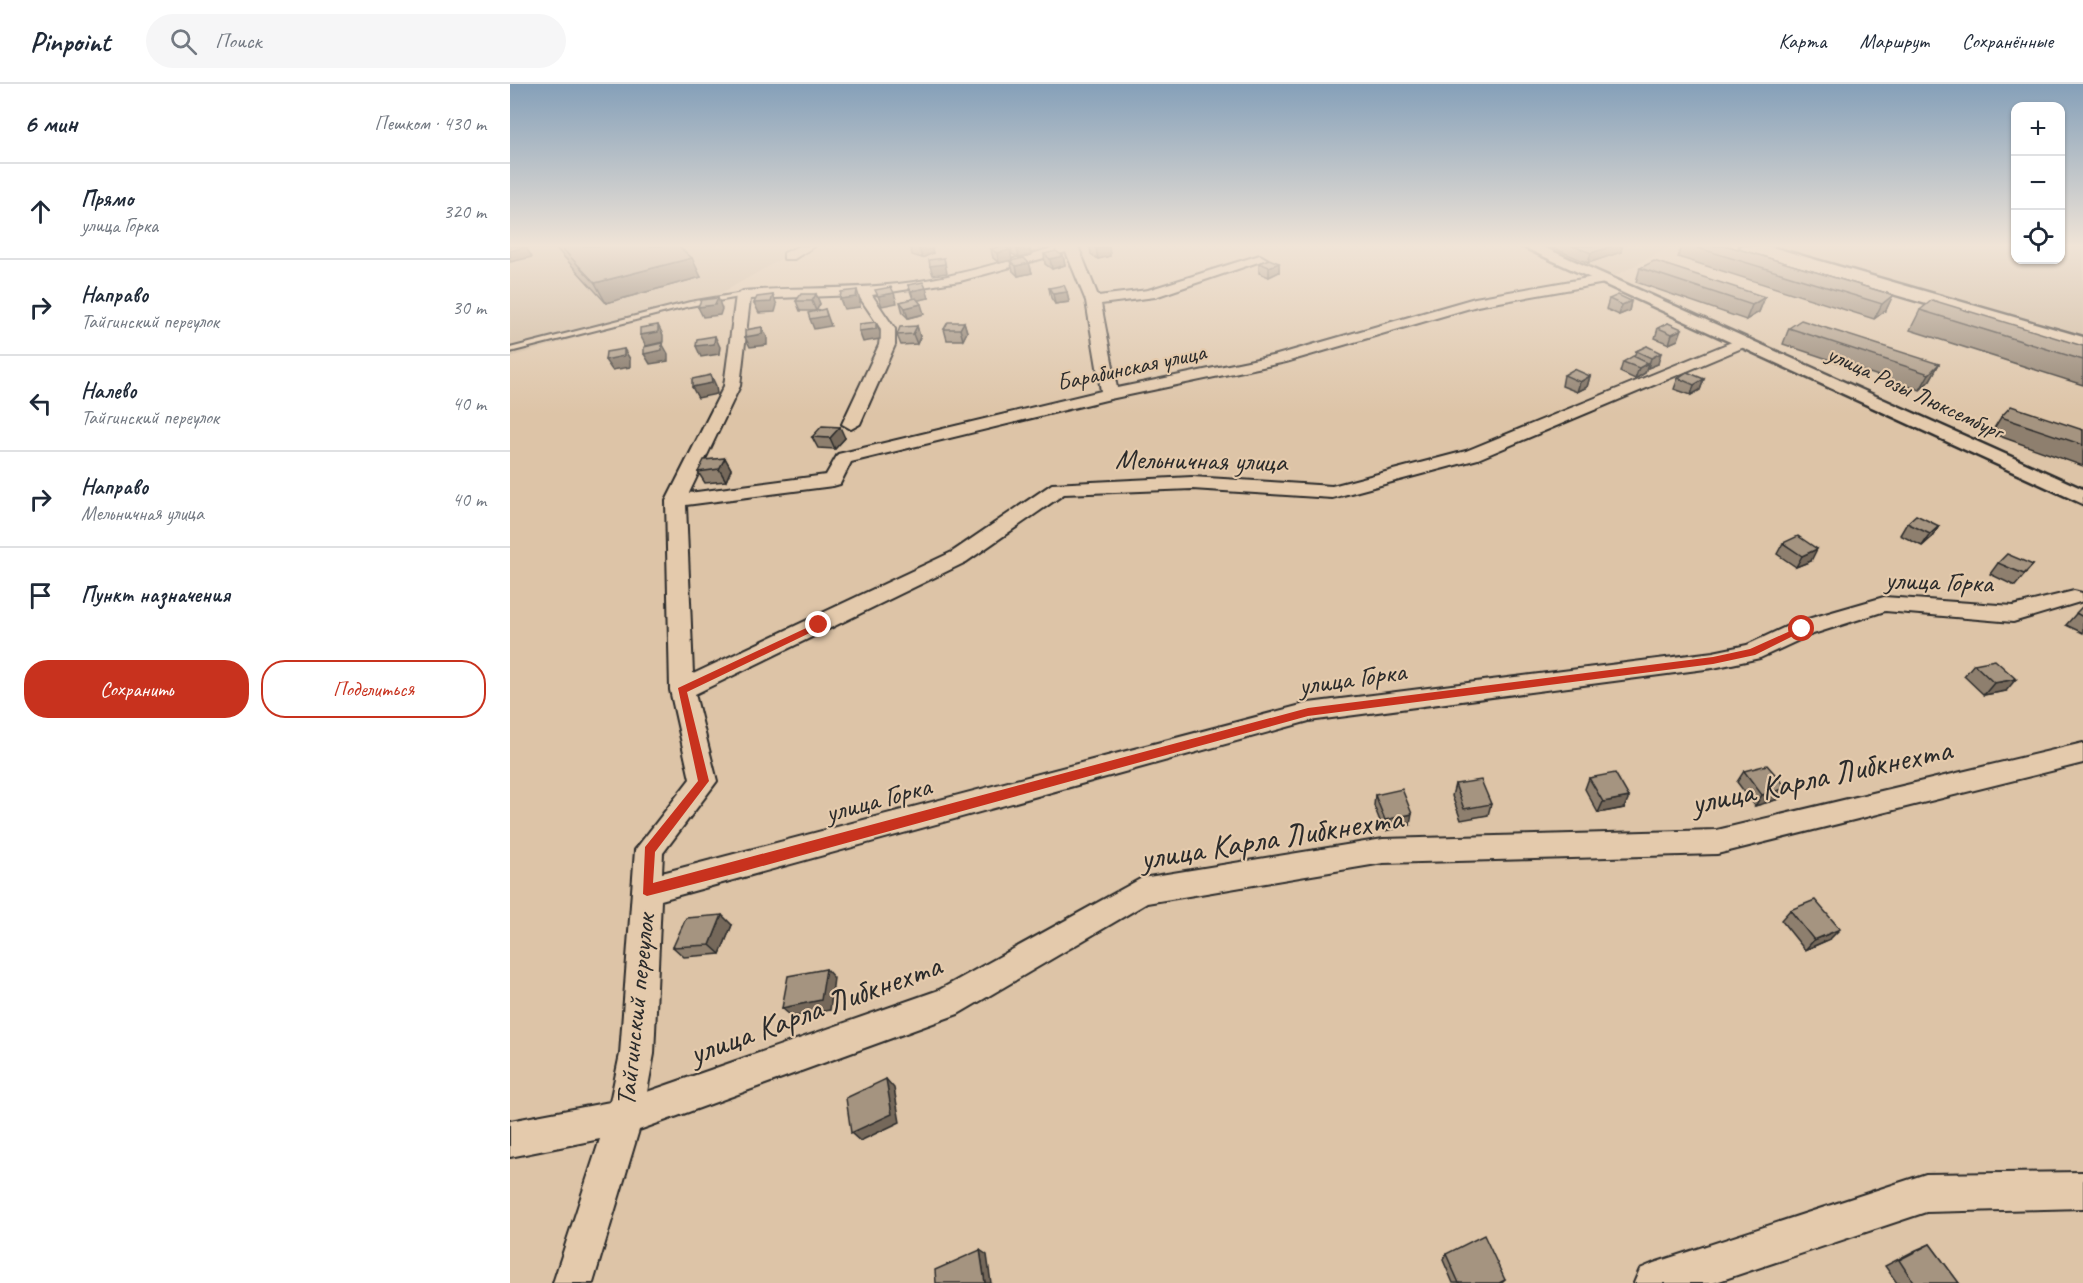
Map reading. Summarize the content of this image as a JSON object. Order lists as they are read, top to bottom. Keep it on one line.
{"streets":{"street":["Барабинская улица","улица Розы Люксембург","Мельничная улица","улица Горка","улица Карла Либкнехта","Тайгинский переулок"]},"crossings":[["Барабинская улица","Тайгинский переулок"],["улица Розы Люксембург","Мельничная улица"],["Мельничная улица","Тайгинский переулок"],["улица Горка","Тайгинский переулок"],["улица Карла Либкнехта","Тайгинский переулок"]],"page":{"header":"Pinpoint","search":"Поиск","nav":["Карта","Маршрут","Сохранённые"],"heading":["6 мин","Пешком · 430 m"],"map_buttons":["+","−"],"list":[["Прямо","улица Горка","320 m"],["Направо","Тайгинский переулок","30 m"],["Налево","Тайгинский переулок","40 m"],["Направо","Мельничная улица","40 m"],"Пункт назначения"],"buttons":["Сохранить","Поделиться"]}}
